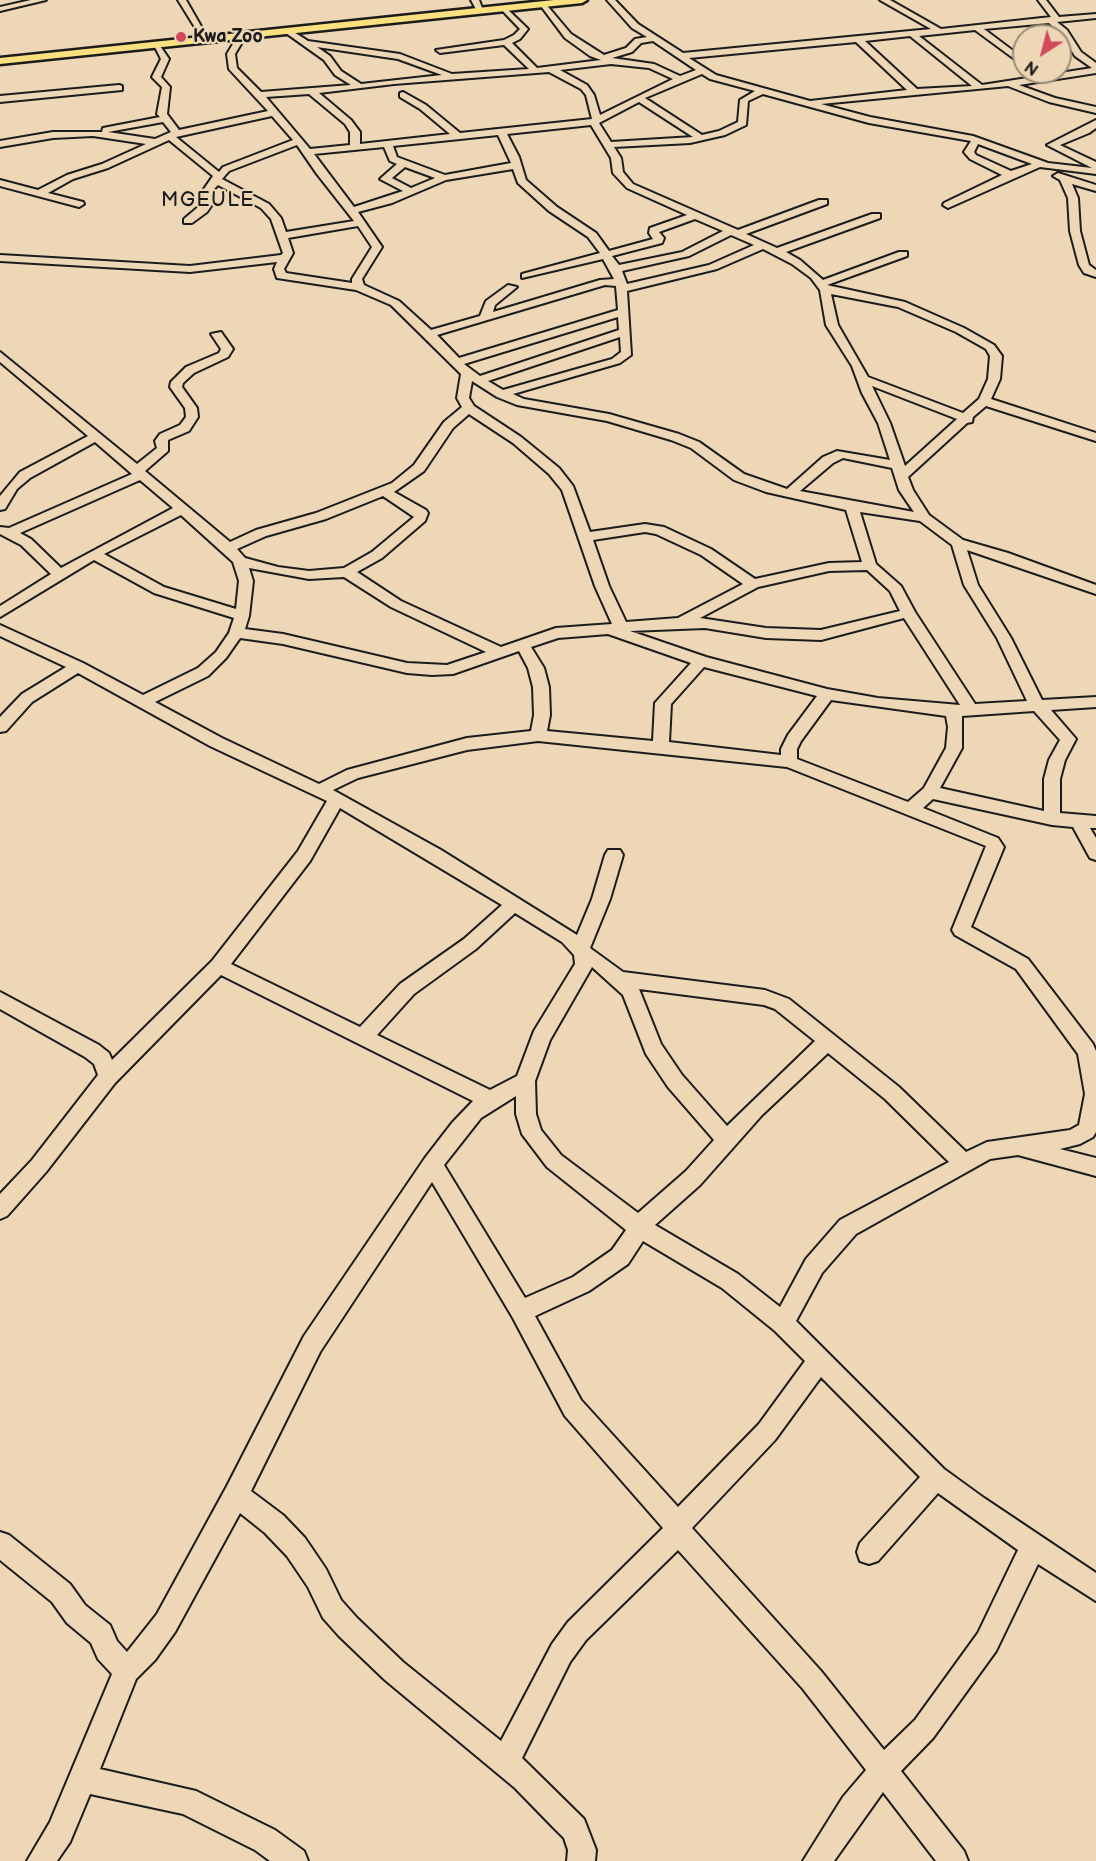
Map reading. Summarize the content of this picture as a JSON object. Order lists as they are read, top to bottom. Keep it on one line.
{"districts":["MGEULE"],"places":["Kwa Zoo"],"north":"bottom left"}
